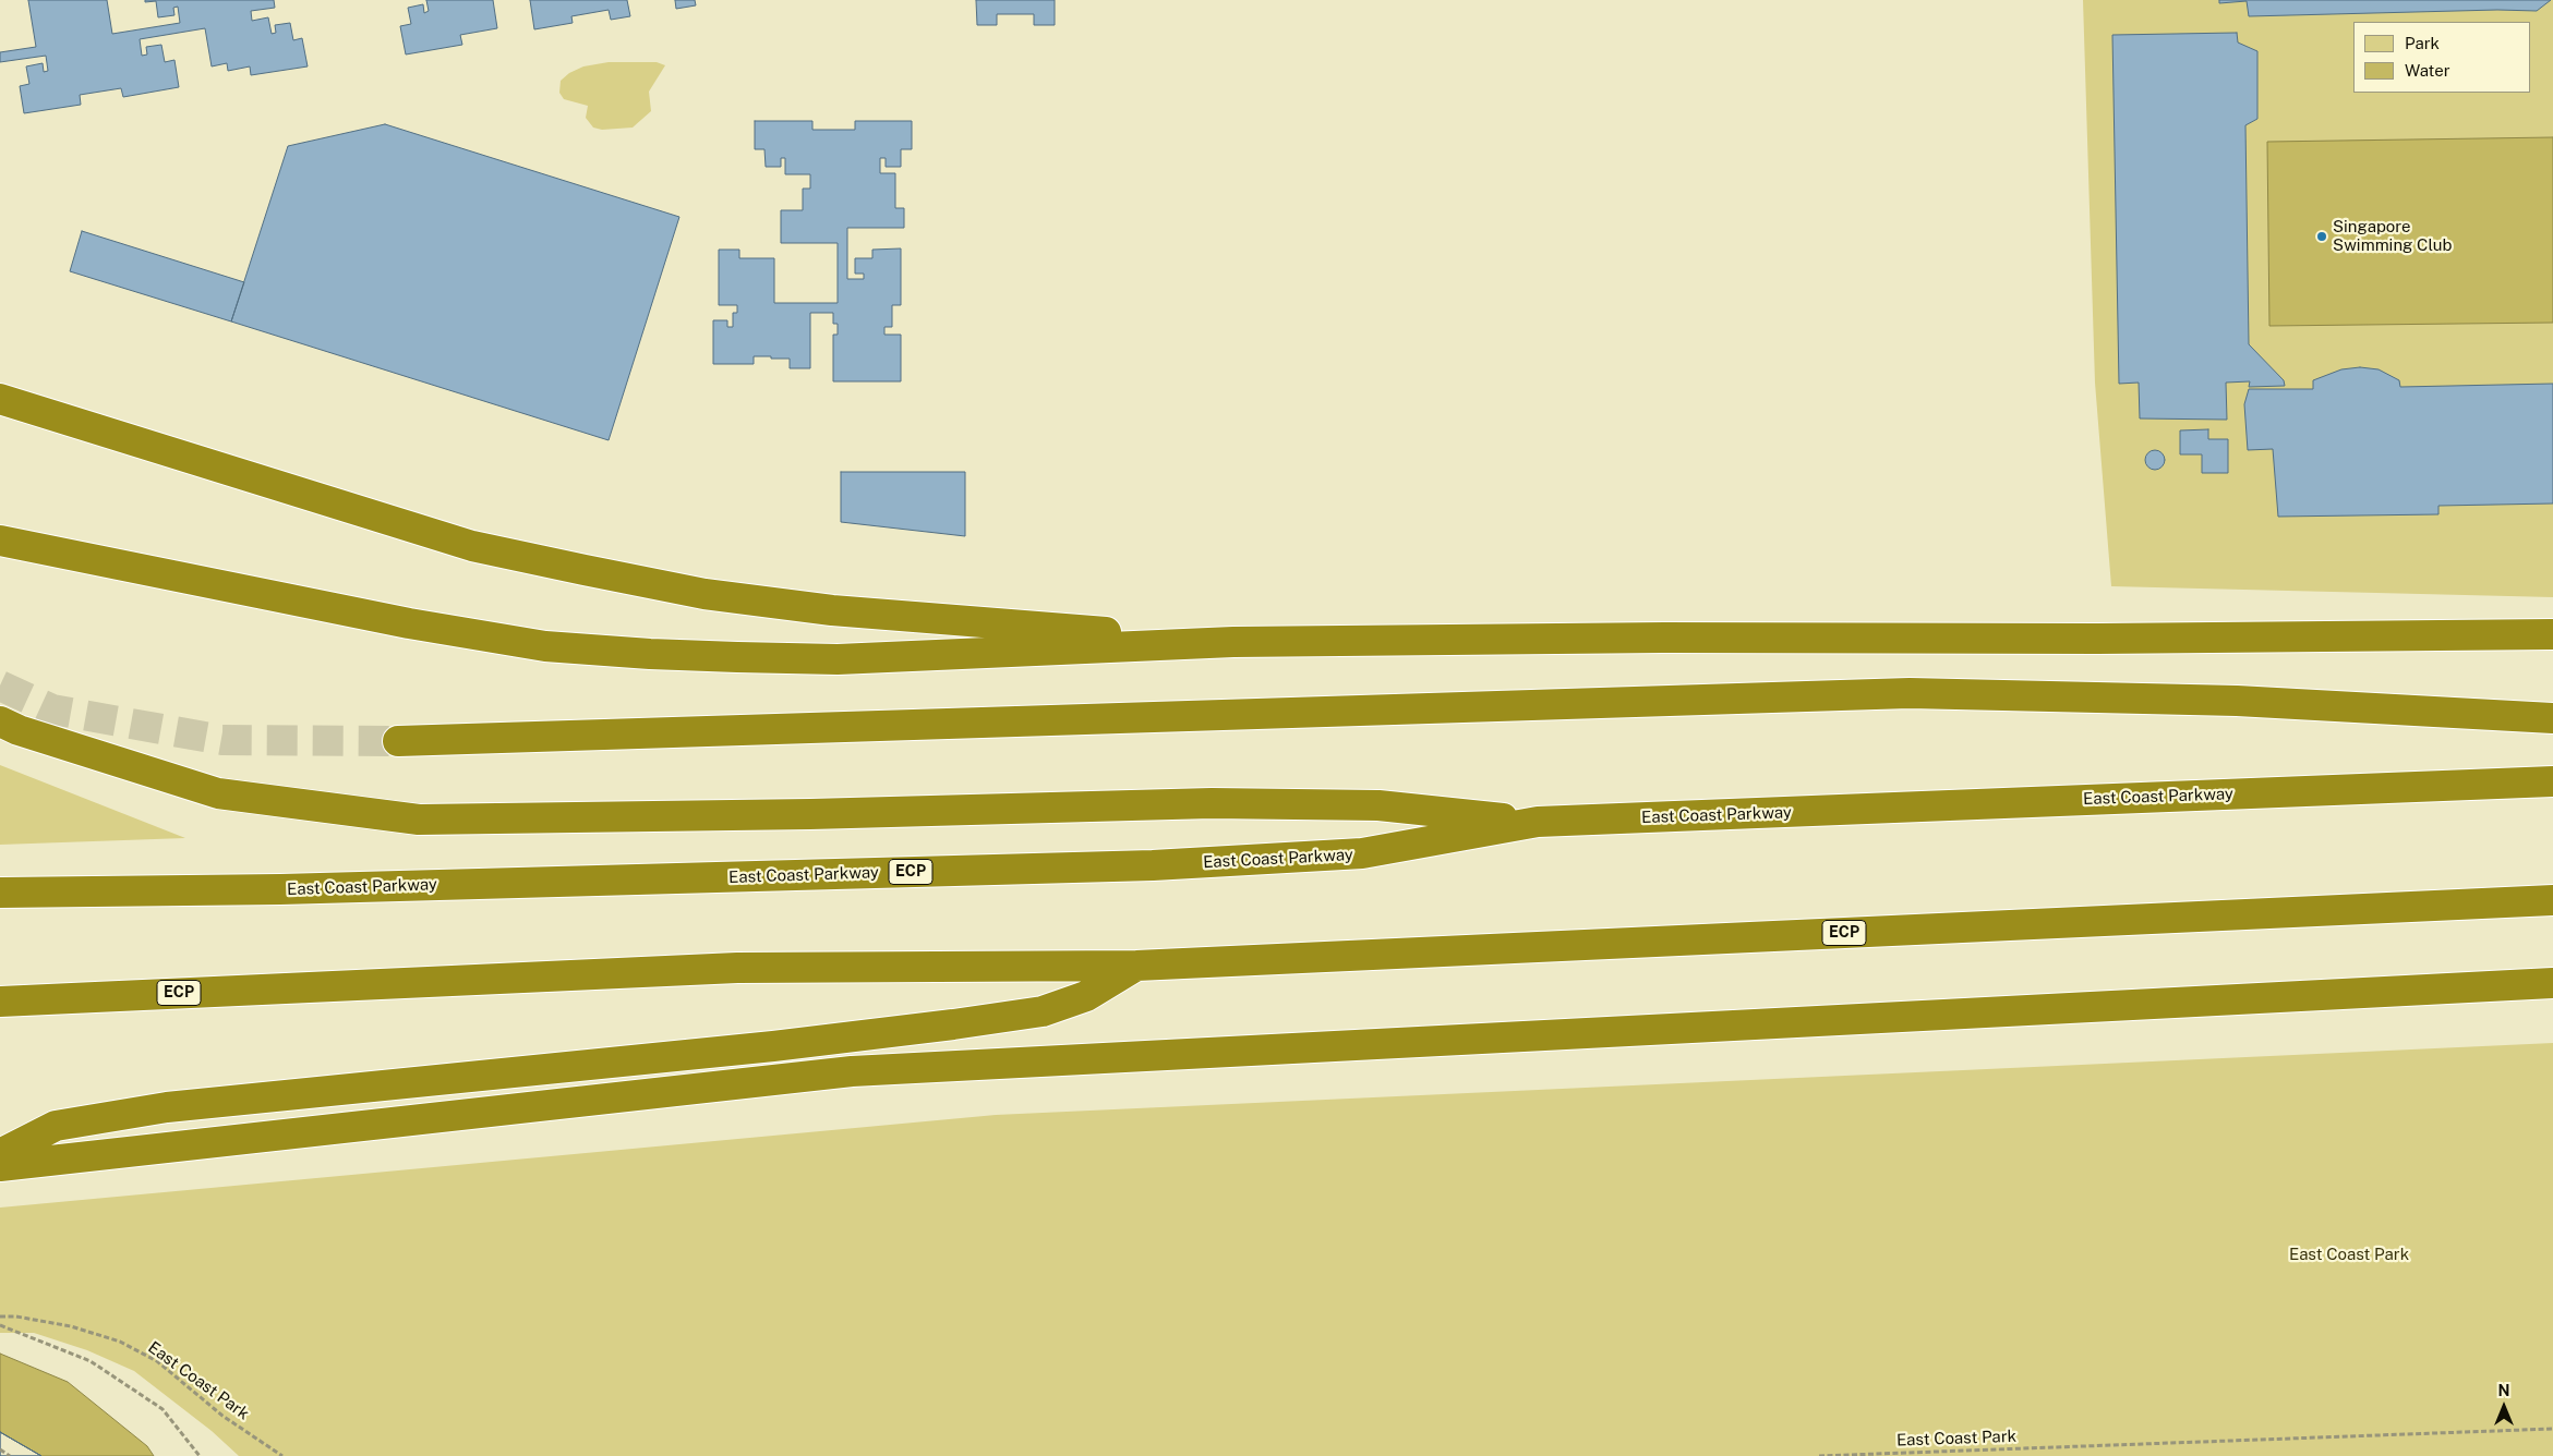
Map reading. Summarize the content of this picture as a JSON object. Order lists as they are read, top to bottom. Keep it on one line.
{"streets":{"highway":["East Coast Parkway","ECP"],"path":["East Coast Park"]},"parks":["East Coast Park"],"places":["Singapore Swimming Club"],"legend":["Park","Water"],"north":"top"}
